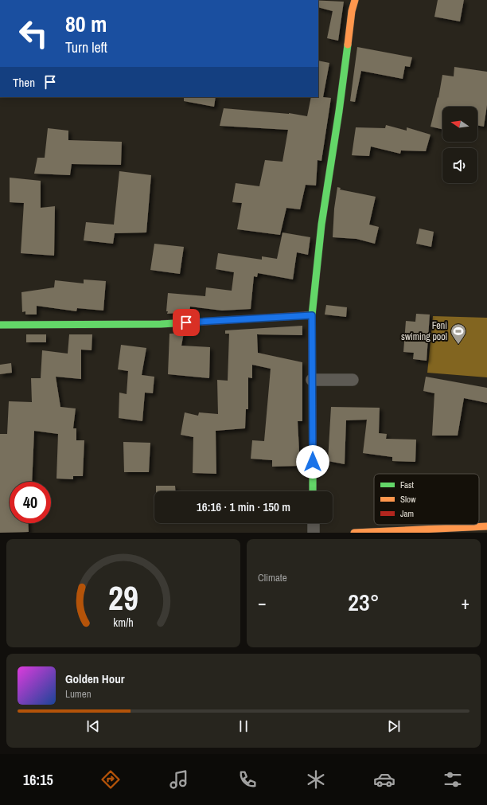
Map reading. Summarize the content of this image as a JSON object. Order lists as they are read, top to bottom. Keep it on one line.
{"places":{"sports":["Feni swiming pool"]},"legend":["Fast","Slow","Jam"],"north":"left","page":{"turn":["80 m","Turn left"],"then":"Then","limit":"40","trip":"16:16 · 1 min · 150 m","tile":"Climate","heat":["−","23°","+"],"song":["Golden Hour","Lumen"],"tabs":"16:15","gauge":["29","km/h"]}}
